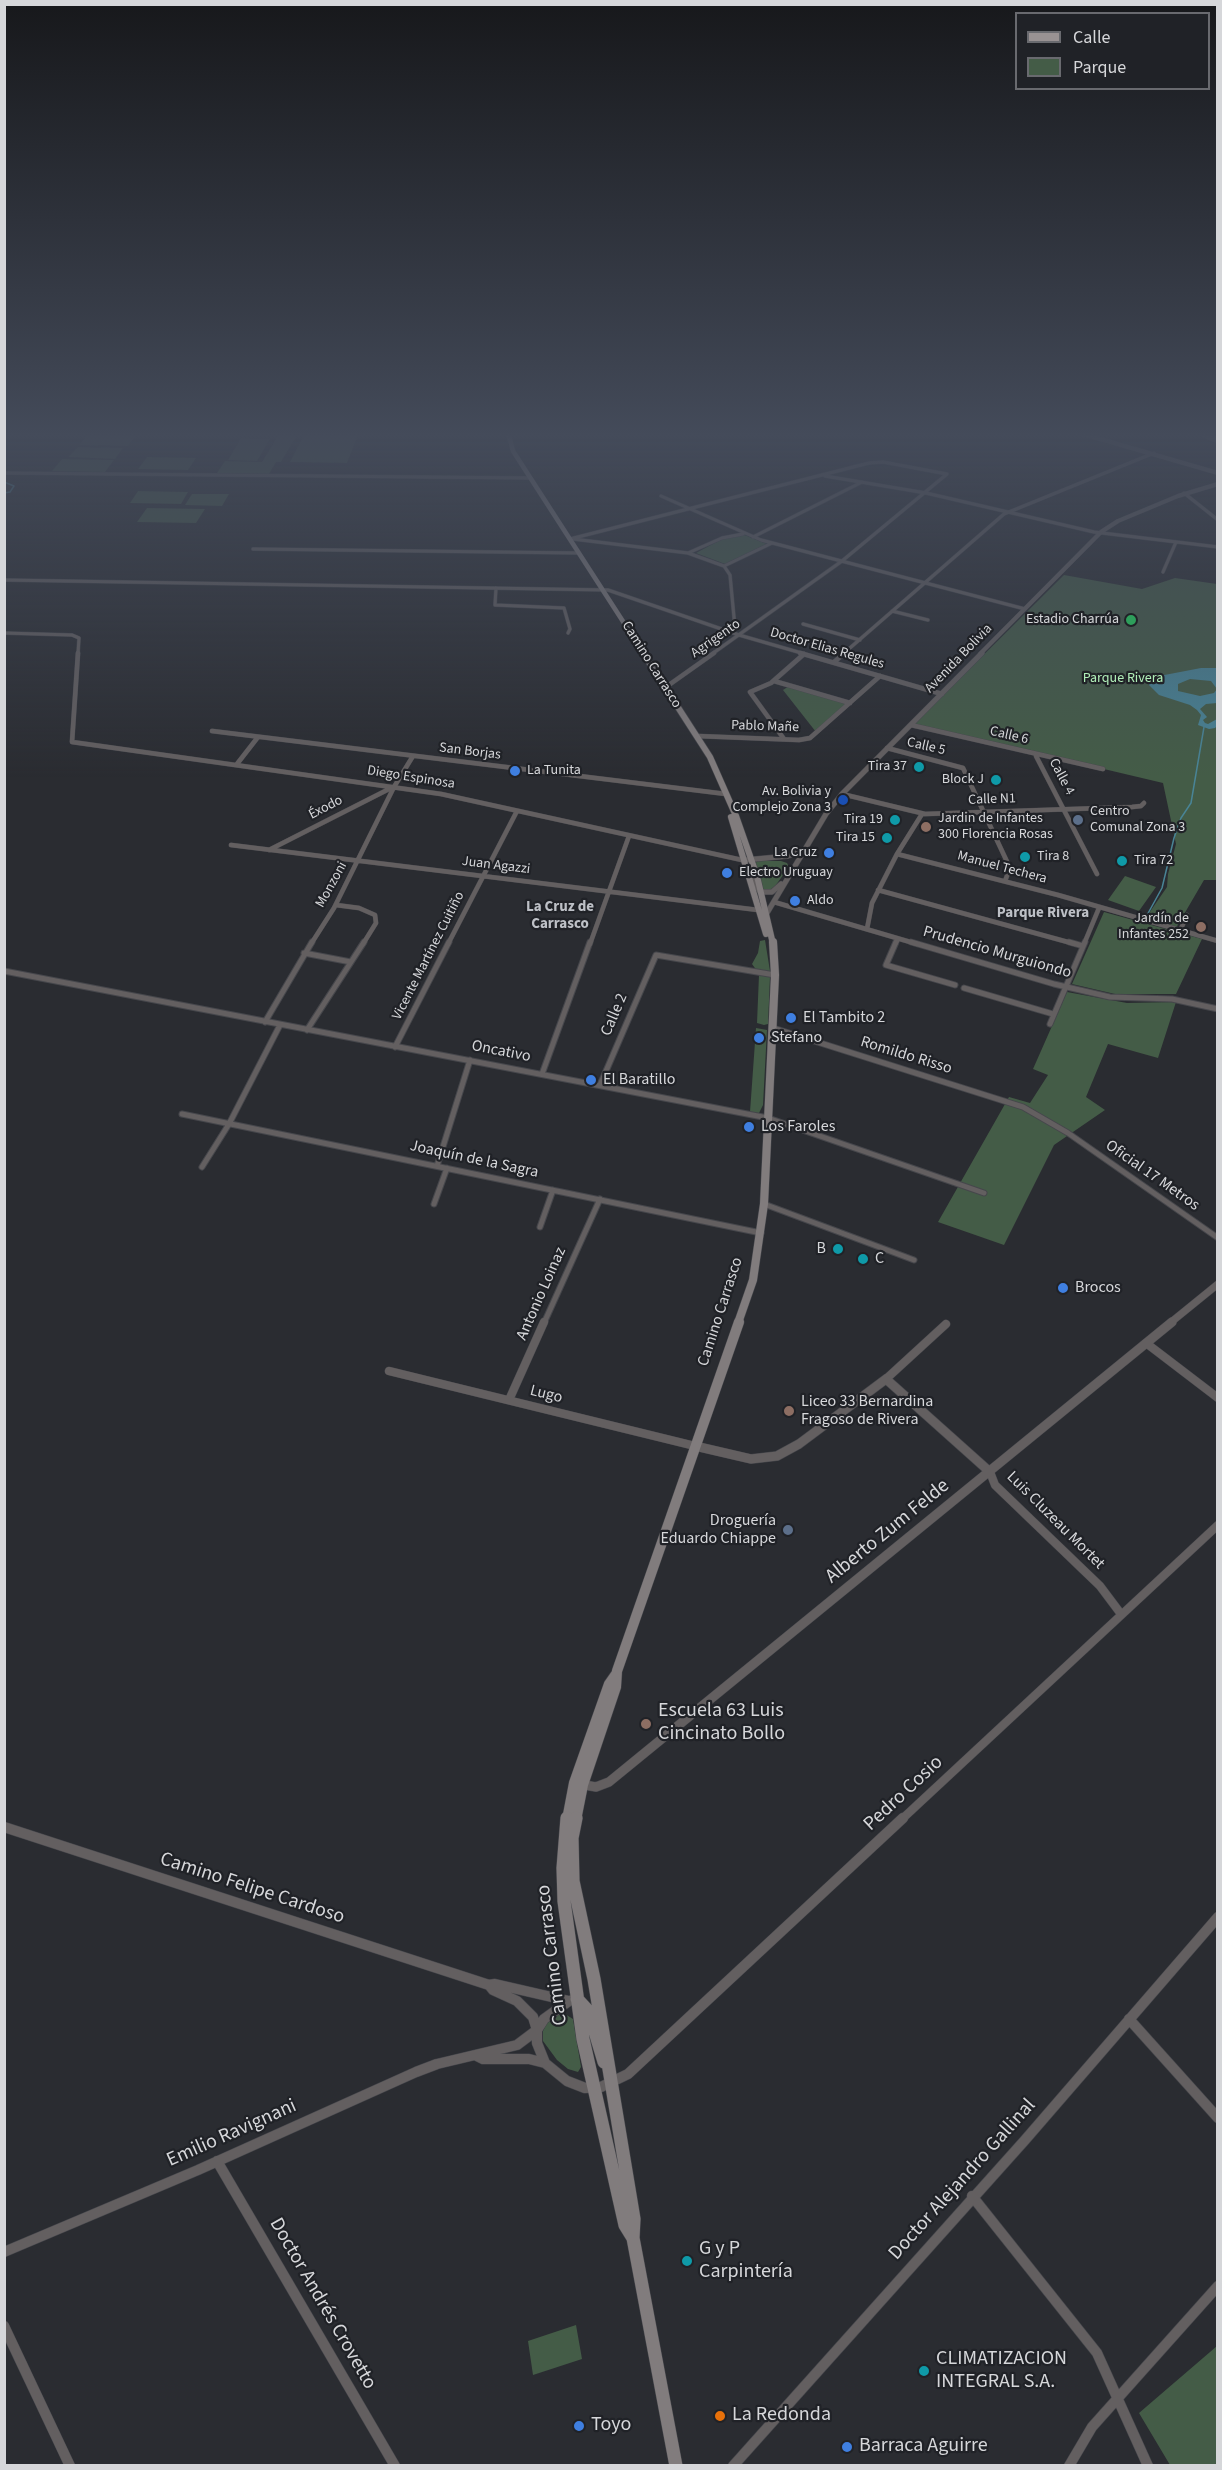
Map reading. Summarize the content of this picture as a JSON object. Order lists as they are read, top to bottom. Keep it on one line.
{"streets":{"main road":["Camino Carrasco"],"street":["Agrigento","Doctor Elias Regules","Avenida Bolivia","Pablo Mañe","Calle 6","Calle 5","San Borjas","Calle 4","Diego Espinosa","Calle N1","Éxodo","Juan Agazzi","Manuel Techera","Monzoni","Prudencio Murguiondo","Vicente Martínez Cuitiño","Calle 2","Oncativo","Romildo Risso","Joaquín de la Sagra","Oficial 17 Metros","Antonio Loinaz","Lugo","Luis Cluzeau Mortet","Alberto Zum Felde","Pedro Cosio","Camino Felipe Cardoso","Emilio Ravignani","Doctor Alejandro Gallinal","Doctor Andrés Crovetto"]},"crossings":[["Agrigento","Doctor Elias Regules"],["Agrigento","Camino Carrasco"],["Doctor Elias Regules","Avenida Bolivia"],["Doctor Elias Regules","Camino Carrasco"],["Doctor Elias Regules","Pablo Mañe"],["Avenida Bolivia","Camino Carrasco"],["Avenida Bolivia","Calle 6"],["Avenida Bolivia","Calle 5"],["Avenida Bolivia","Calle N1"],["Avenida Bolivia","Prudencio Murguiondo"],["Camino Carrasco","Pablo Mañe"],["Camino Carrasco","San Borjas"],["Camino Carrasco","Diego Espinosa"],["Camino Carrasco","Juan Agazzi"],["Camino Carrasco","Calle 2"],["Camino Carrasco","Oncativo"],["Camino Carrasco","Romildo Risso"],["Camino Carrasco","Joaquín de la Sagra"],["Camino Carrasco","Lugo"],["Camino Carrasco","Alberto Zum Felde"],["Camino Carrasco","Pedro Cosio"],["Camino Carrasco","Camino Felipe Cardoso"],["Camino Carrasco","Emilio Ravignani"],["Calle 5","Calle N1"],["San Borjas","Monzoni"],["Calle 4","Calle N1"],["Diego Espinosa","Éxodo"],["Diego Espinosa","Monzoni"],["Diego Espinosa","Vicente Martínez Cuitiño"],["Éxodo","Juan Agazzi"],["Éxodo","Monzoni"],["Juan Agazzi","Monzoni"],["Juan Agazzi","Vicente Martínez Cuitiño"],["Monzoni","Oncativo"],["Vicente Martínez Cuitiño","Oncativo"],["Calle 2","Oncativo"],["Romildo Risso","Oficial 17 Metros"],["Joaquín de la Sagra","Antonio Loinaz"],["Antonio Loinaz","Lugo"],["Luis Cluzeau Mortet","Alberto Zum Felde"],["Luis Cluzeau Mortet","Pedro Cosio"],["Camino Felipe Cardoso","Emilio Ravignani"],["Emilio Ravignani","Doctor Andrés Crovetto"]],"districts":["La Cruz de Carrasco","Parque Rivera"],"parks":["Parque Rivera"],"places":["Estadio Charrúa","Tira 37","La Tunita","Block J","Av. Bolivia y Complejo Zona 3","Tira 19","Centro Comunal Zona 3","Jardin de Infantes 300 Florencia Rosas","Tira 15","La Cruz","Tira 8","Tira 72","Electro Uruguay","Aldo","Jardín de Infantes 252","El Tambito 2","Stefano","El Baratillo","Los Faroles","B","C","Brocos","Liceo 33 Bernardina Fragoso de Rivera","Droguería Eduardo Chiappe","Escuela 63 Luis Cincinato Bollo","G y P Carpintería","CLIMATIZACION INTEGRAL S.A.","La Redonda","Toyo","Barraca Aguirre"],"legend":["Calle","Parque"]}
